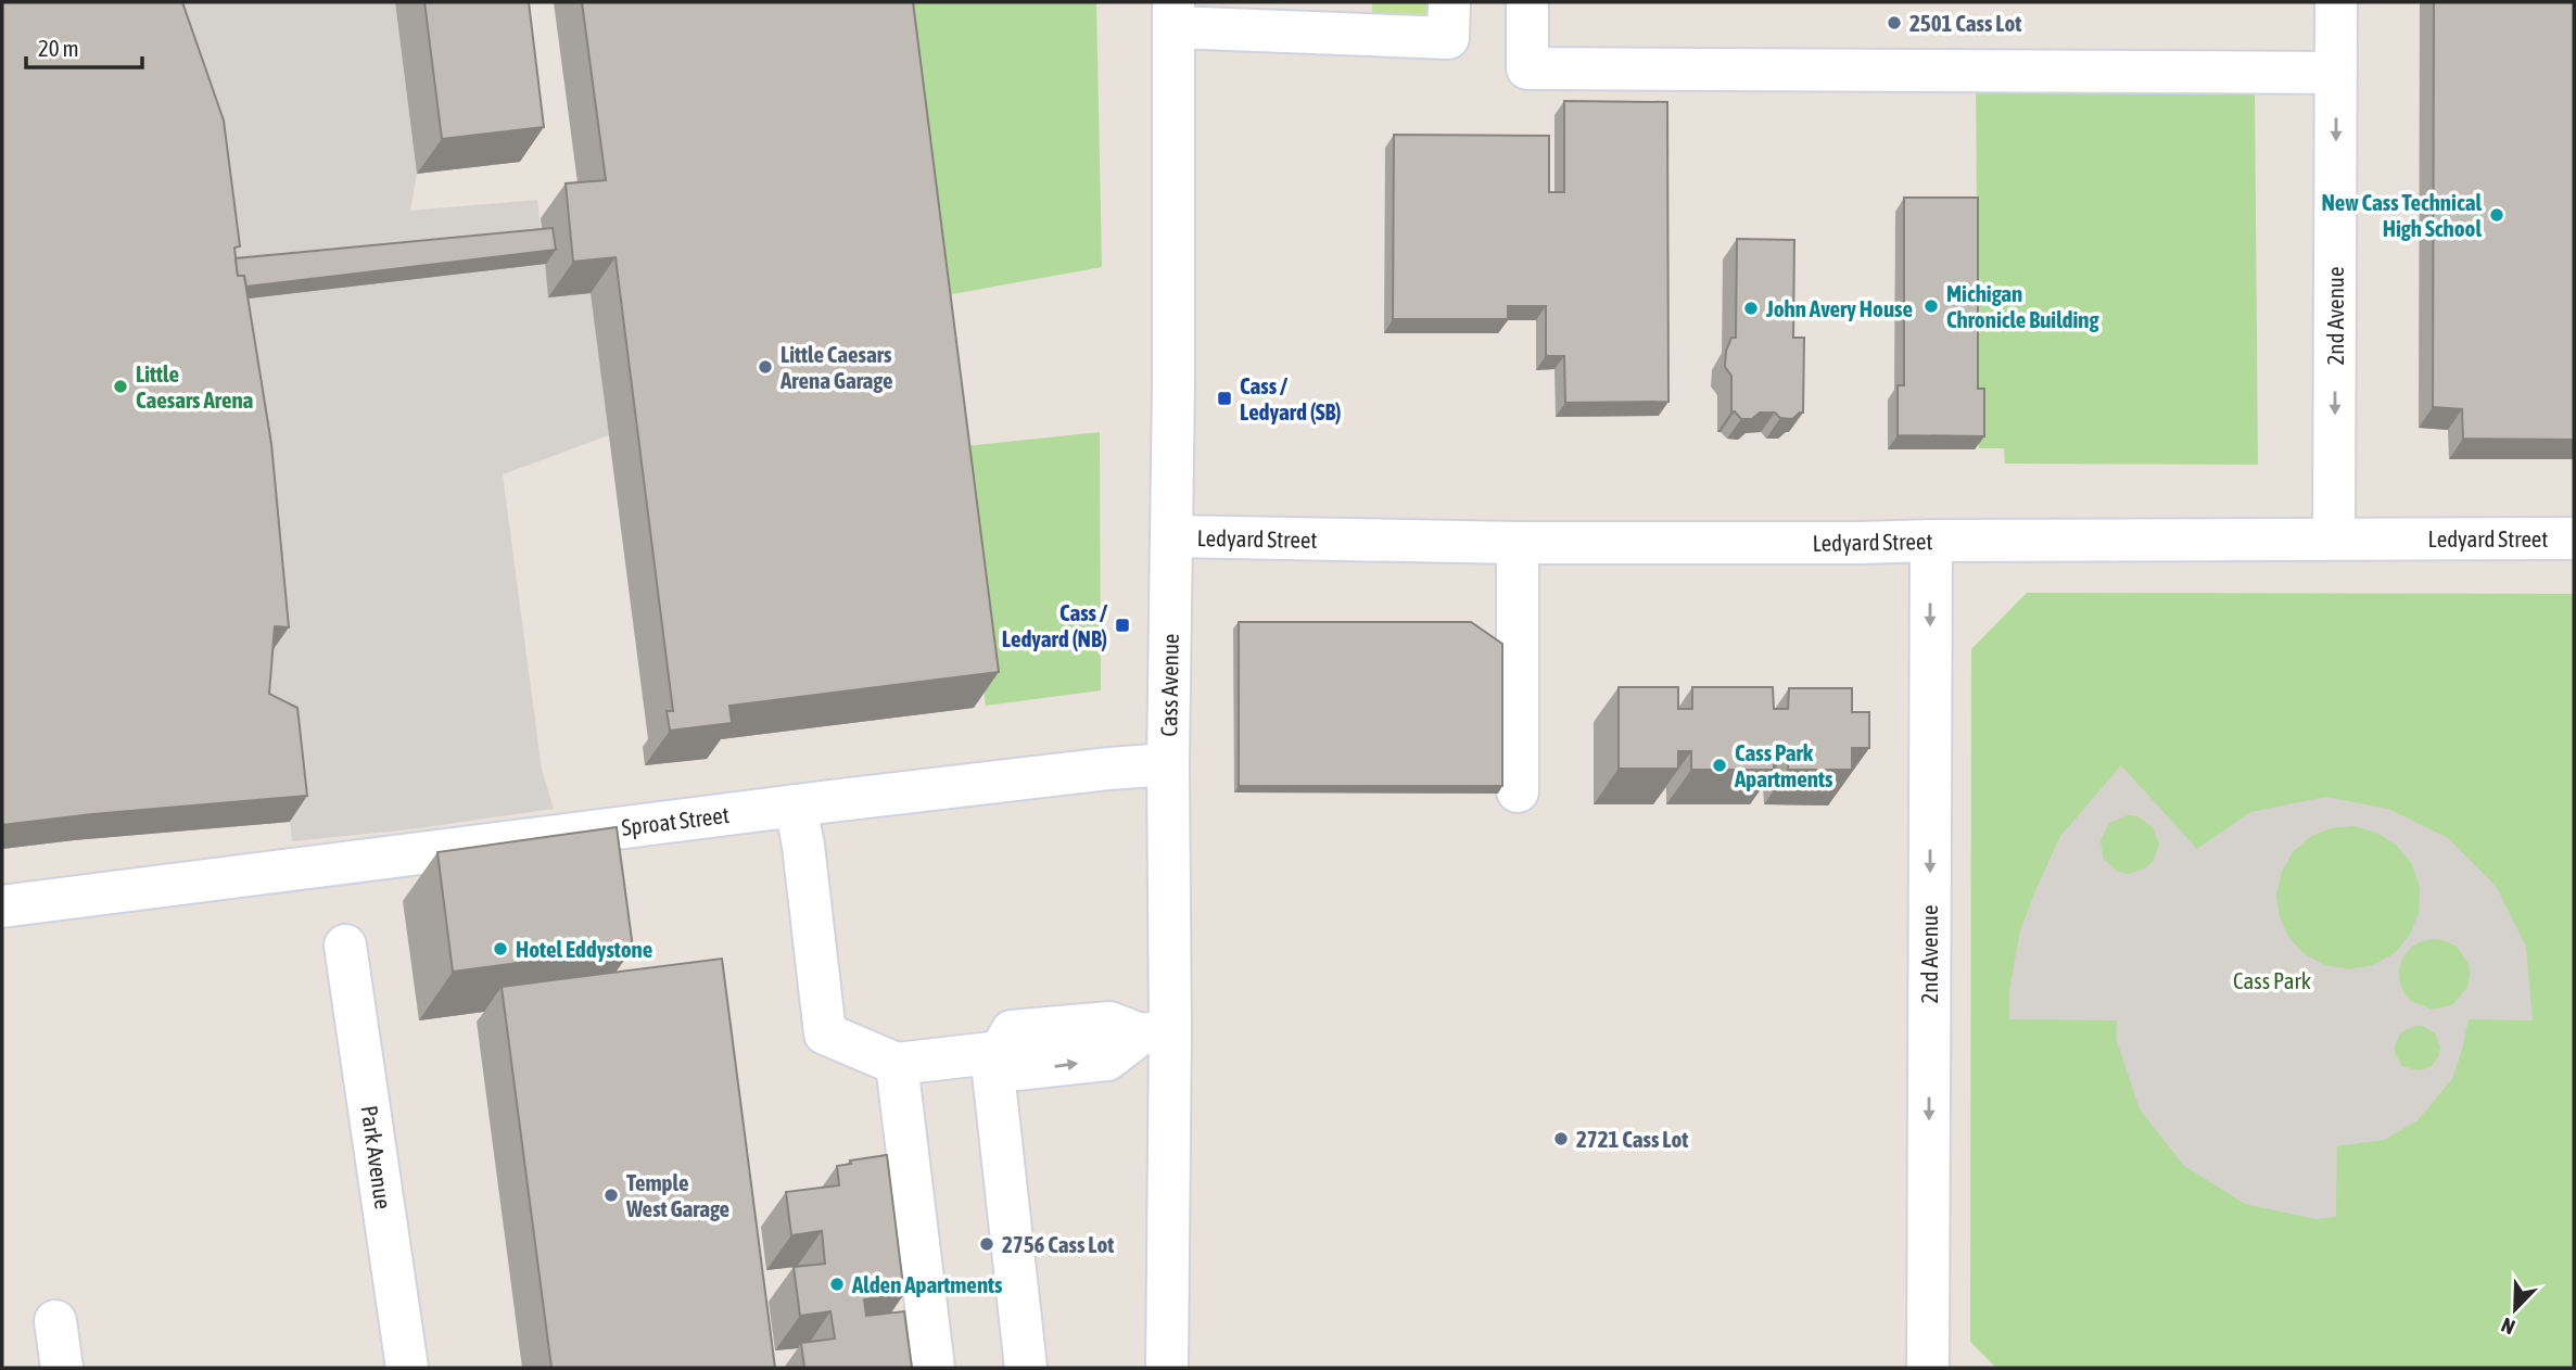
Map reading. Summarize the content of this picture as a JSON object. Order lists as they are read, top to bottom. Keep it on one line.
{"streets":{"street":["2nd Avenue","Ledyard Street","Cass Avenue","Sproat Street","Park Avenue"]},"crossings":[["2nd Avenue","Ledyard Street"],["Ledyard Street","Cass Avenue"],["Cass Avenue","Sproat Street"]],"one_way":["2nd Avenue"],"parks":["Cass Park"],"places":{"other":["2501 Cass Lot","New Cass Technical High School","Michigan Chronicle Building","John Avery House","Little Caesars Arena Garage","Little Caesars Arena","Cass Park Apartments","Hotel Eddystone","2721 Cass Lot","Temple West Garage","2756 Cass Lot","Alden Apartments"],"transit":["Cass / Ledyard (SB)","Cass / Ledyard (NB)"]},"scale_bar":"20 m","north":"bottom left"}
